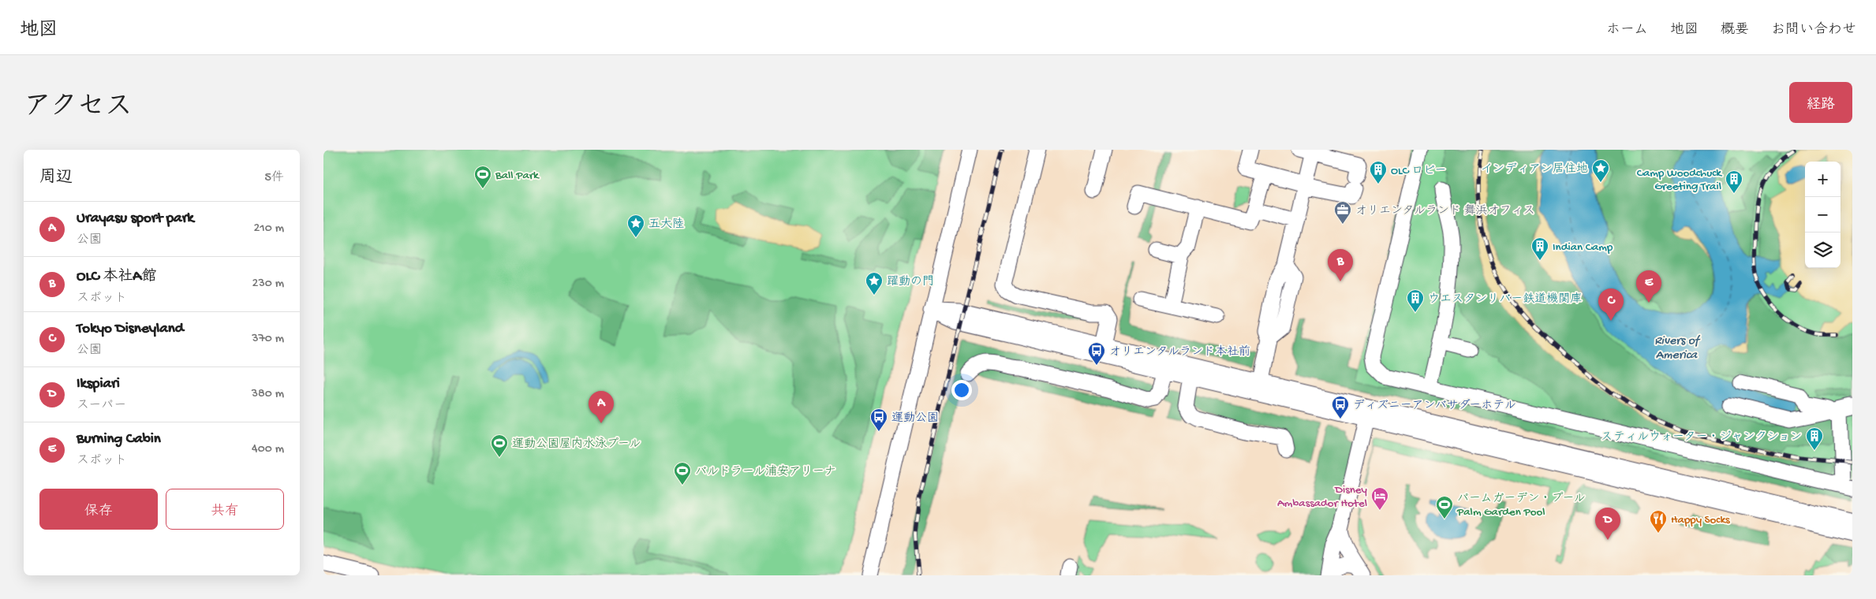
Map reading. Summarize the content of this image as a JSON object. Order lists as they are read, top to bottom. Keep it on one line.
{"water":["Rivers of America"],"places":{"place":["インディアン居住地","五大陸","躍動の門"],"building":["OLC ロビー","Camp Woodchuck Greeting Trail","Indian Camp","ウエスタンリバー鉄道機関庫","スティルウォーター・ジャンクション"],"sports":["Ball Park","運動公園屋内水泳プール","バルドラール浦安アリーナ","パームガーデン・プール Palm Garden Pool"],"office":["オリエンタルランド 舞浜オフィス"],"bus stop":["オリエンタルランド本社前","ディズニーアンバサダーホテル","運動公園"],"hotel":["Disney Ambassador Hotel"],"restaurant":["Happy Socks"]},"page":{"header":"地図","nav":["ホーム","地図","概要","お問い合わせ"],"title":"アクセス","buttons":["経路",["保存","共有"]],"heading":["周辺","5件"],"map_buttons":["+","−"],"list":[{"mark":"A","name":"Urayasu sport park","note":"公園","value":"210 m"},{"mark":"B","name":"OLC 本社A館","note":"スポット","value":"230 m"},{"mark":"C","name":"Tokyo Disneyland","note":"公園","value":"370 m"},{"mark":"D","name":"Ikspiari","note":"スーパー","value":"380 m"},{"mark":"E","name":"Burning Cabin","note":"スポット","value":"400 m"}],"pins":["B","E","C","A","D"]}}
